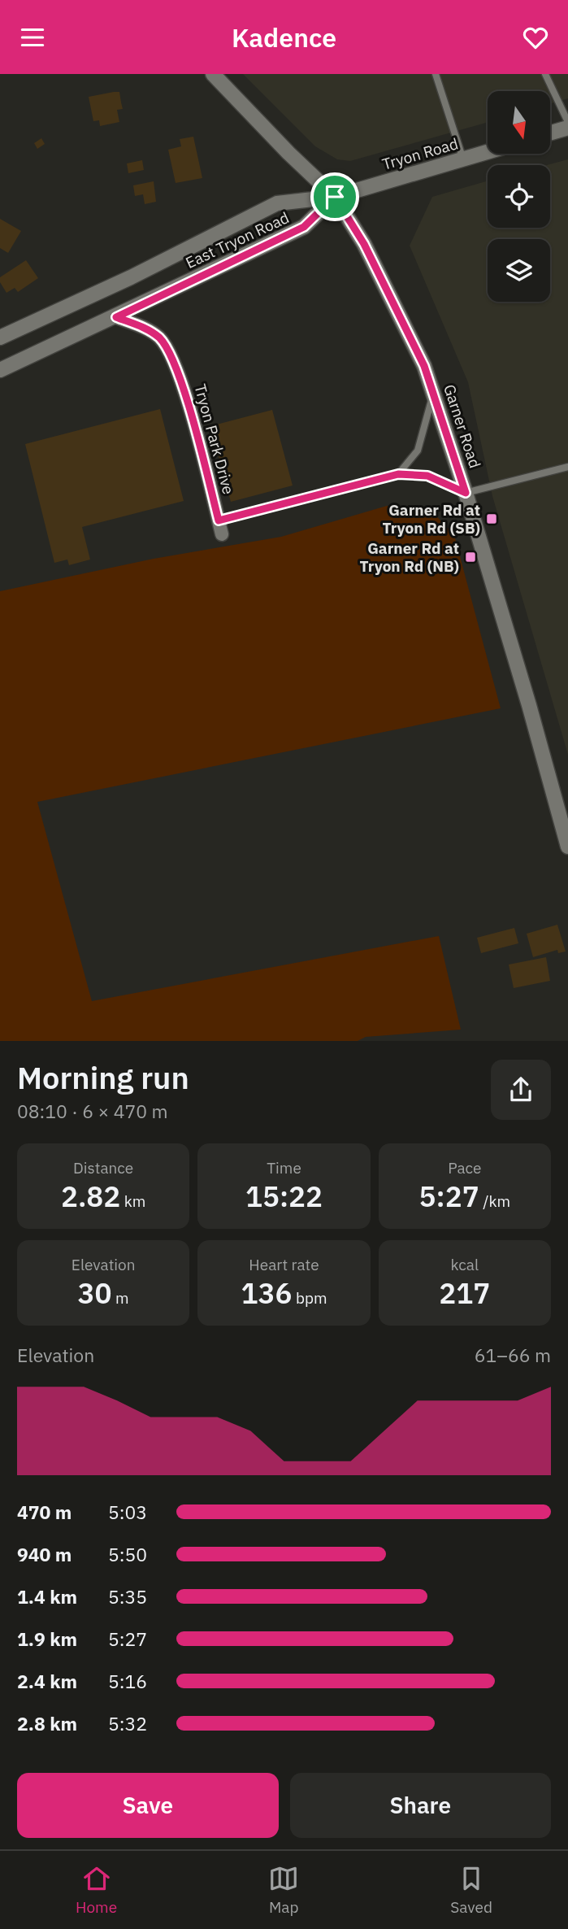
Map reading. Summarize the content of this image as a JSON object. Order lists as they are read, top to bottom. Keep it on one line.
{"streets":{"main road":["Tryon Road","East Tryon Road","Garner Road"],"street":["Tryon Park Drive"]},"crossings":[["Tryon Road","East Tryon Road"],["Tryon Road","Garner Road"],["East Tryon Road","Garner Road"],["East Tryon Road","Tryon Park Drive"]],"places":{"transit":["Garner Rd at Tryon Rd (SB)","Garner Rd at Tryon Rd (NB)"]},"north":"bottom","page":{"header":"Kadence","heading":["Morning run","08:10 · 6 × 470 m"],"stats":[["Distance","2.82 km"],["Time","15:22"],["Pace","5:27 /km"],["Elevation","30 m"],["Heart rate","136 bpm"],["kcal","217"]],"chart":["Elevation","61–66 m"],"list":[{"name":"470 m","note":"5:03"},{"name":"940 m","note":"5:50"},{"name":"1.4 km","note":"5:35"},{"name":"1.9 km","note":"5:27"},{"name":"2.4 km","note":"5:16"},{"name":"2.8 km","note":"5:32"}],"buttons":["Save","Share"],"tabs":["Home","Map","Saved"]}}
